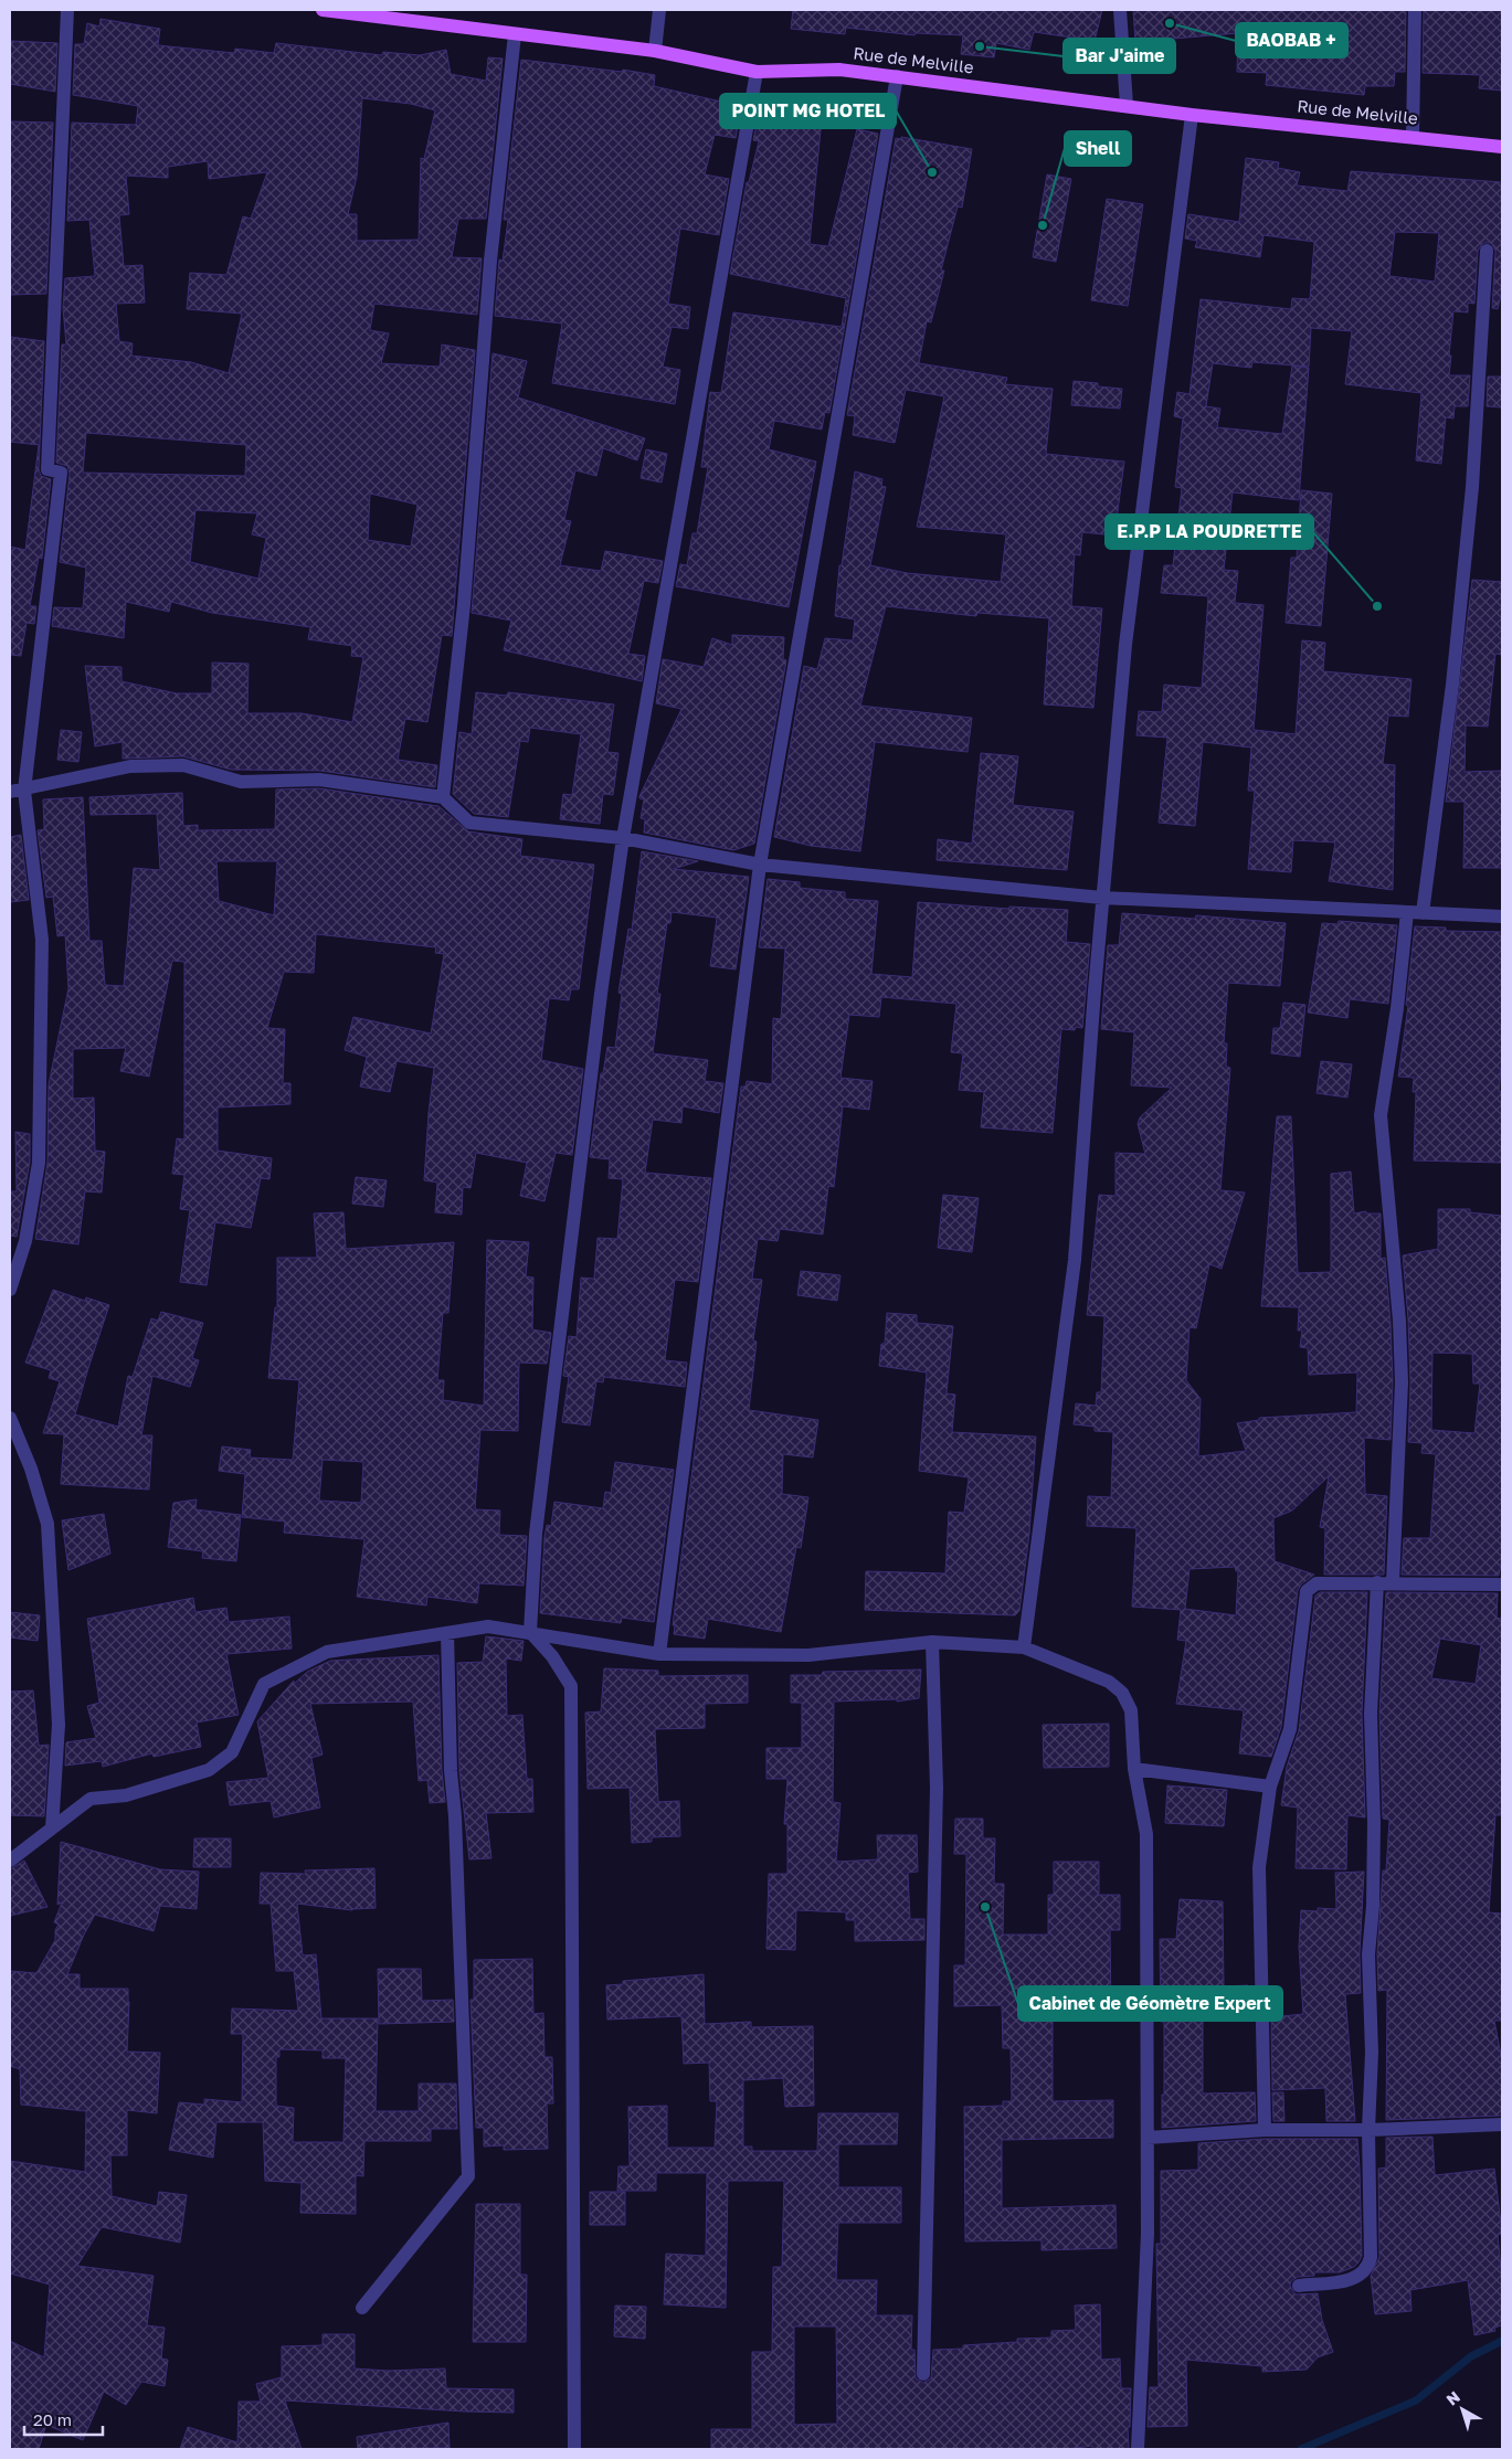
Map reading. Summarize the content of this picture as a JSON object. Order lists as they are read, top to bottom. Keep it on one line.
{"streets":{"main road":["Rue de Melville"]},"places":["BAOBAB +","Bar J'aime","POINT MG HOTEL","Shell","E.P.P LA POUDRETTE","Cabinet de Géomètre Expert"],"scale_bar":"20 m","north":"top left"}
